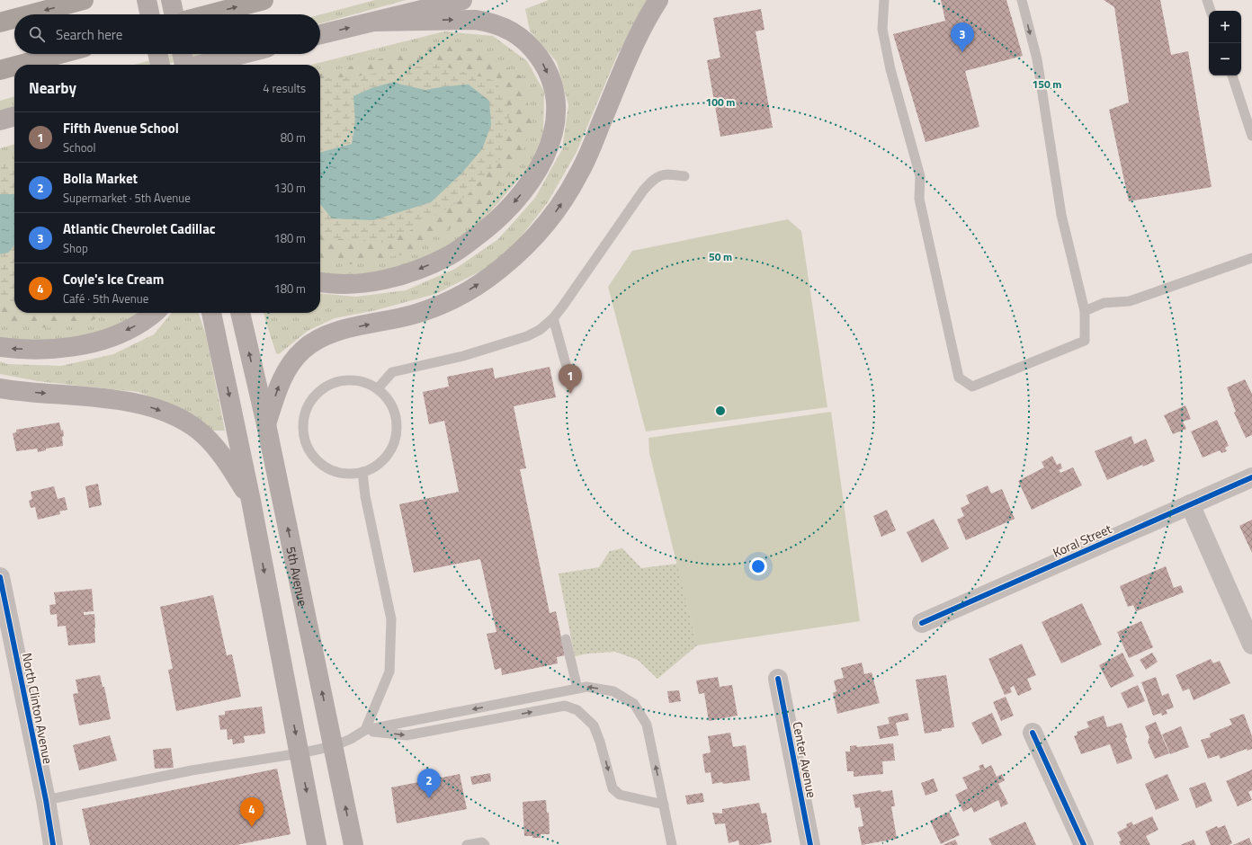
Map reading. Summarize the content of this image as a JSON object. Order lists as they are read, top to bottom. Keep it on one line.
{"streets":{"main road":["5th Avenue"],"street":["Koral Street","North Clinton Avenue","Center Avenue"]},"page":{"map_buttons":["+","−"],"search":"Search here","pins":["3","1","2","4"],"heading":["Nearby","4 results"],"list":[{"mark":"1","name":"Fifth Avenue School","note":"School","value":"80 m"},{"mark":"2","name":"Bolla Market","note":"Supermarket · 5th Avenue","value":"130 m"},{"mark":"3","name":"Atlantic Chevrolet Cadillac","note":"Shop","value":"180 m"},{"mark":"4","name":"Coyle's Ice Cream","note":"Café · 5th Avenue","value":"180 m"}]},"rings":["150 m","100 m","50 m"]}
